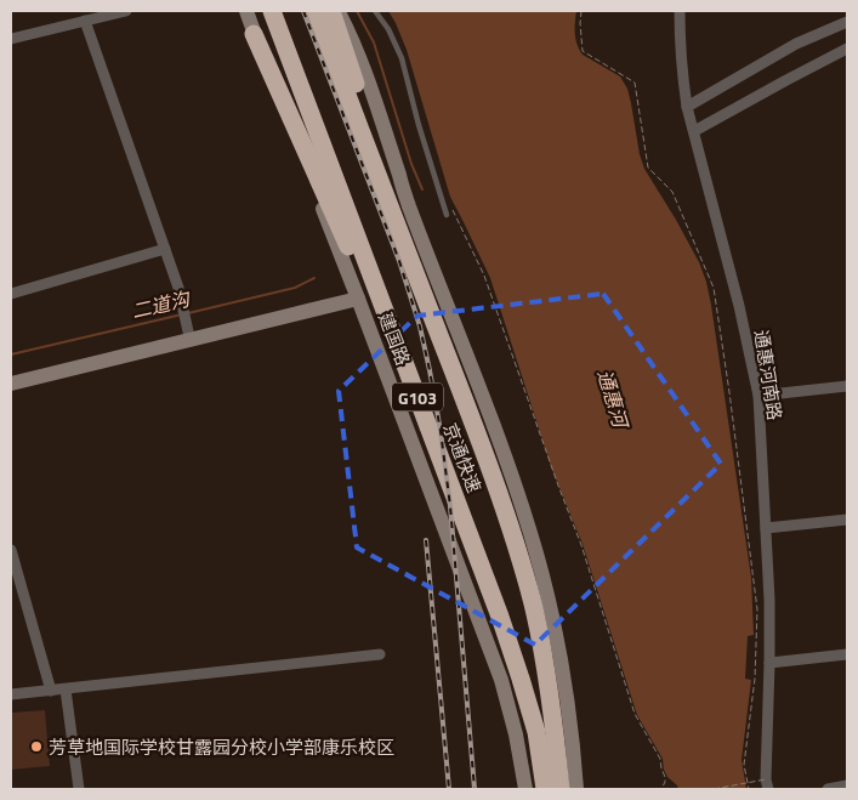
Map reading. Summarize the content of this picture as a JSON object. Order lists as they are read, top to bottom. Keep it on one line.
{"streets":{"highway":["G103","京通快速"],"main road":["建国路"],"street":["通惠河南路"]},"water":["二道沟","通惠河"],"places":["芳草地国际学校甘露园分校小学部康乐校区"]}
